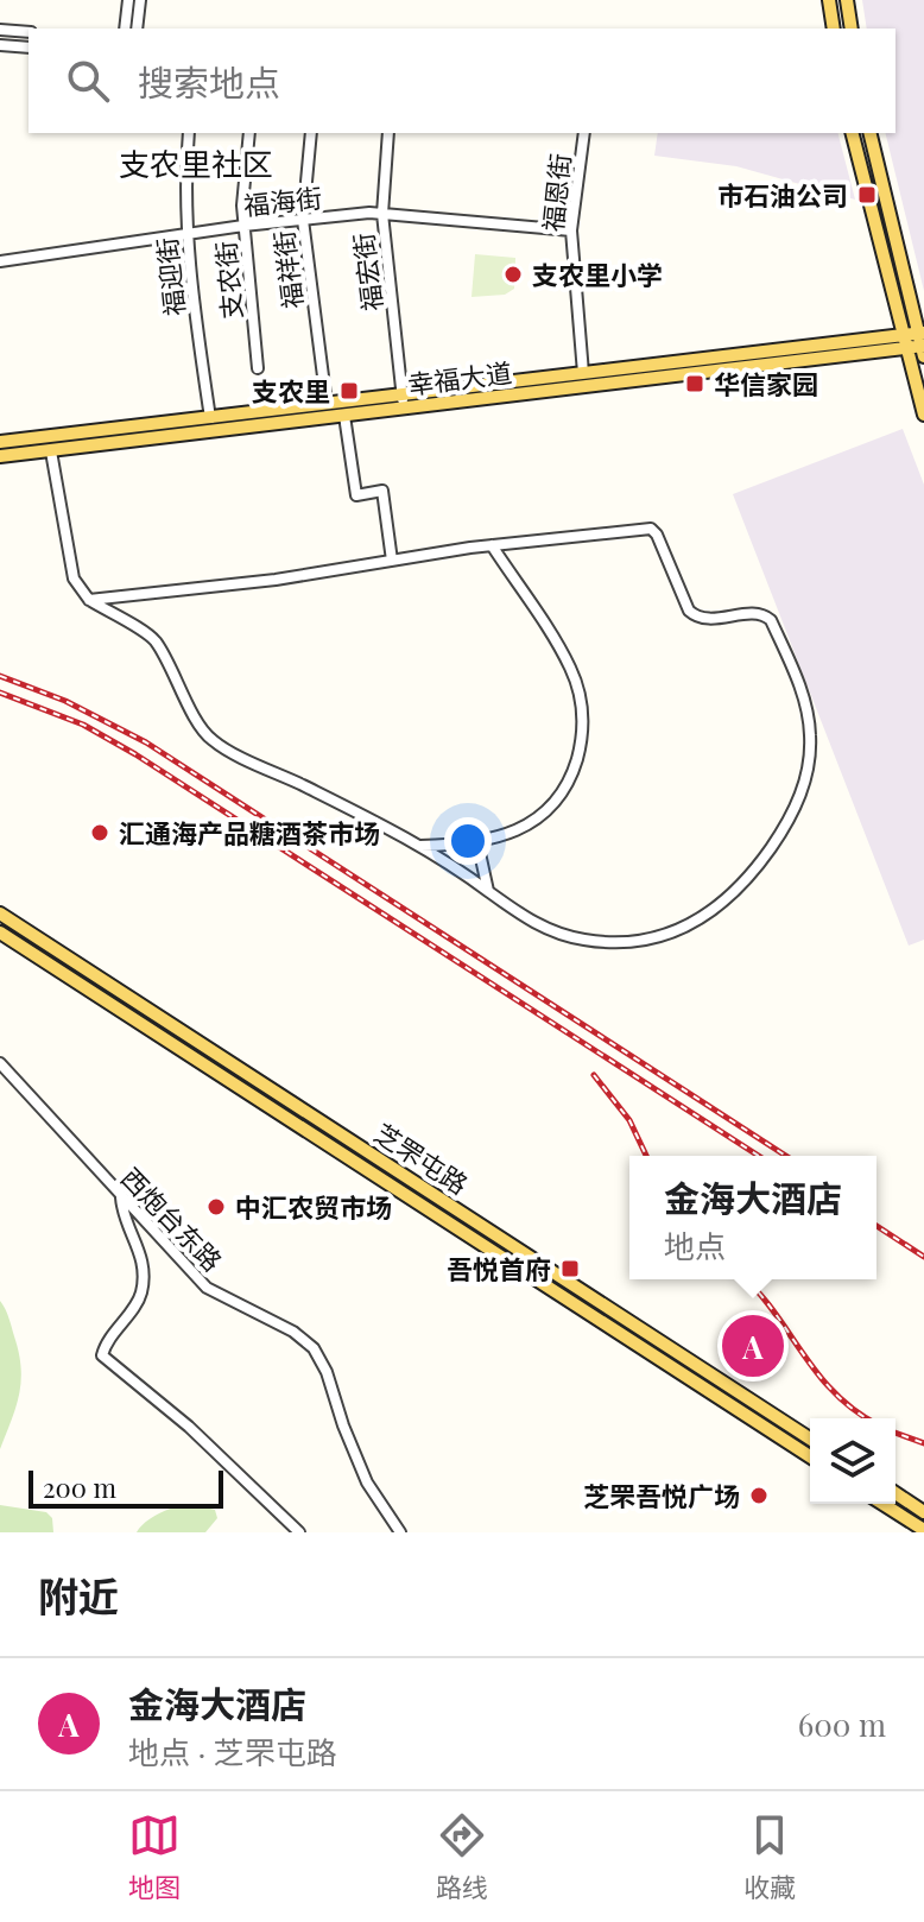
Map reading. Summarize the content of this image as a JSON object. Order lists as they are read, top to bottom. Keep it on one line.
{"streets":{"main road":["幸福大道","芝罘屯路"],"street":["福恩街","福海街","福祥街","福宏街","福迎街","支农街","西炮台东路"]},"crossings":[["福恩街","福海街"],["福恩街","幸福大道"],["福海街","福祥街"],["福海街","福宏街"],["福海街","福迎街"],["福海街","支农街"],["福祥街","幸福大道"],["福宏街","幸福大道"],["福迎街","幸福大道"]],"districts":["支农里社区"],"places":{"transit":["市石油公司","华信家园","支农里","吾悦首府"],"other":["支农里小学","汇通海产品糖酒茶市场","中汇农贸市场","芝罘吾悦广场"]},"scale_bar":"200 m","page":{"search":"搜索地点","popup":["金海大酒店","地点"],"pins":"A","scale":"200 m","heading":"附近","list":[{"mark":"A","name":"金海大酒店","note":"地点 · 芝罘屯路","value":"600 m"}],"nav":["地图","路线","收藏"]}}
